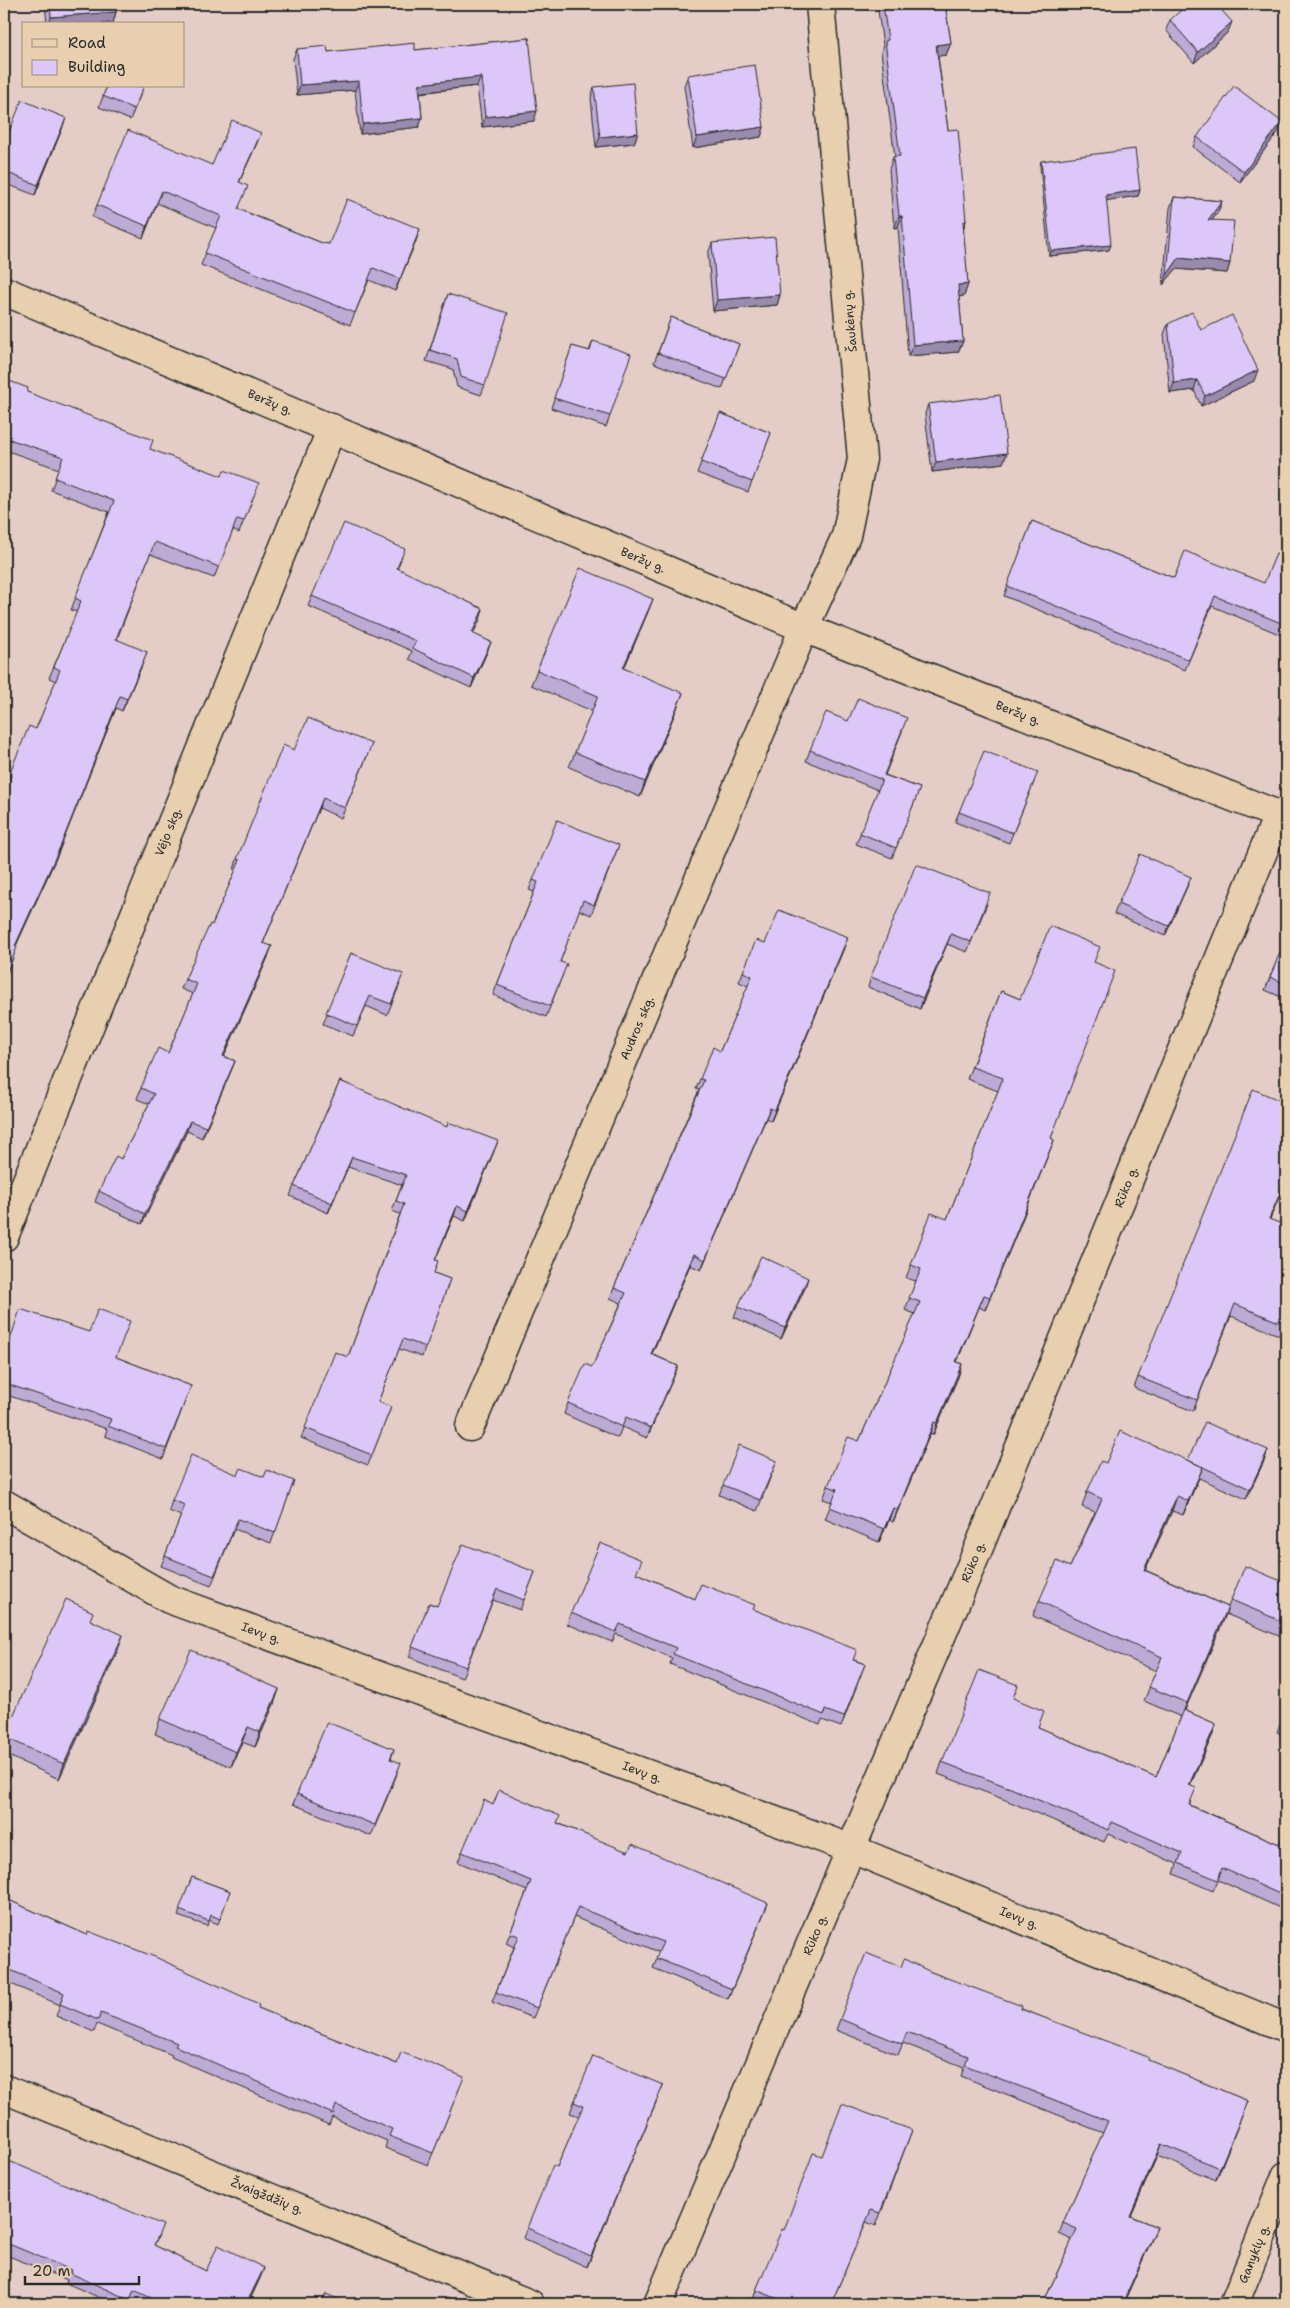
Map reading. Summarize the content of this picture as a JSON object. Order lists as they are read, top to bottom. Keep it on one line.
{"streets":{"street":["Šaukėnų g.","Beržų g.","Vėjo skg.","Audros skg.","Rūko g.","Ievų g.","Žvaigždžių g.","Ganyklų g."]},"crossings":[["Šaukėnų g.","Beržų g."],["Šaukėnų g.","Audros skg."],["Beržų g.","Vėjo skg."],["Beržų g.","Audros skg."],["Beržų g.","Rūko g."],["Rūko g.","Ievų g."]],"legend":["Road","Building"],"scale_bar":"20 m"}
